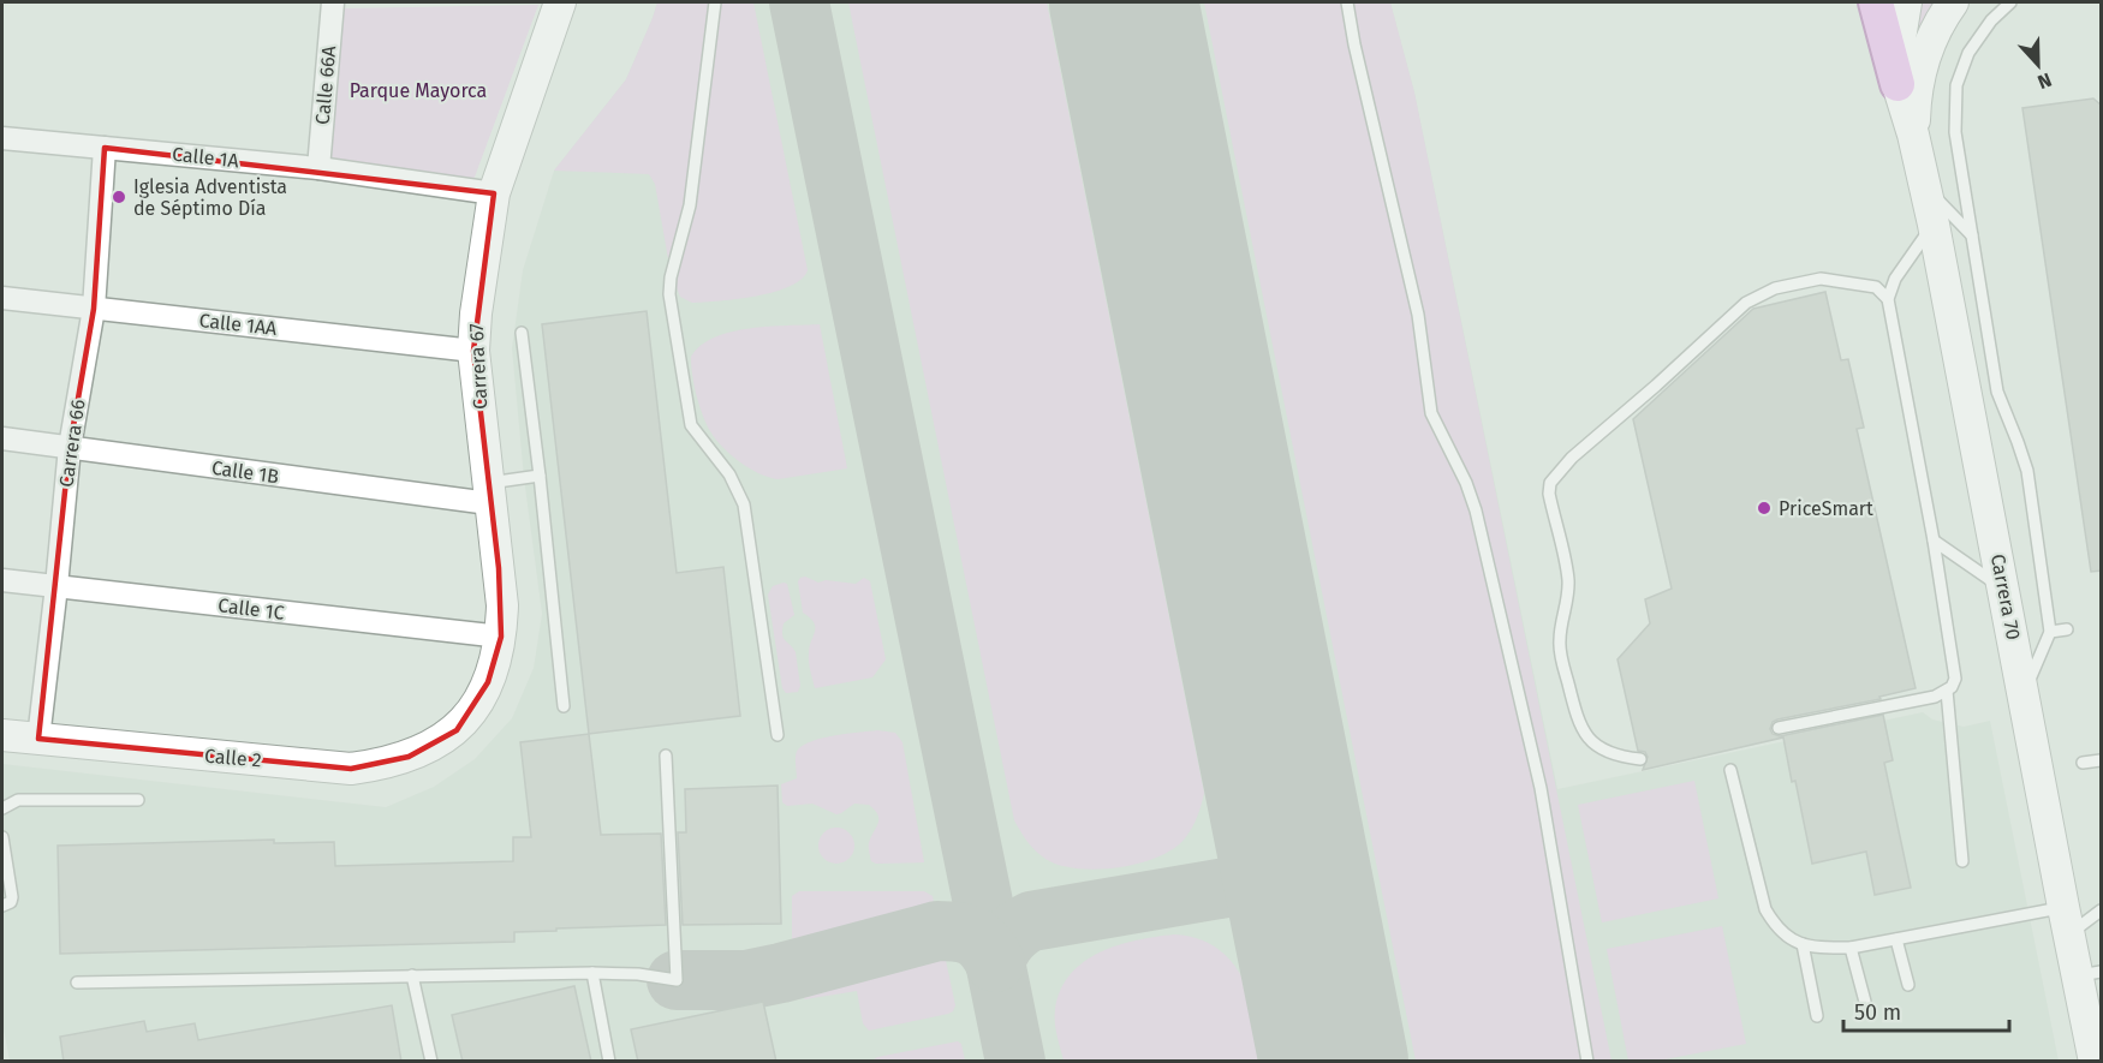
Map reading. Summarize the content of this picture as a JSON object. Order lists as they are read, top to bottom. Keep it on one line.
{"streets":{"street":["Calle 66A","Calle 1A","Calle 1AA","Carrera 67","Carrera 66","Calle 1B","Carrera 70","Calle 1C","Calle 2"]},"crossings":[["Calle 66A","Calle 1A"],["Calle 1A","Carrera 67"],["Calle 1A","Carrera 66"],["Calle 1AA","Carrera 67"],["Calle 1AA","Carrera 66"],["Carrera 67","Calle 1B"],["Carrera 67","Calle 1C"],["Carrera 67","Calle 2"],["Carrera 66","Calle 1B"],["Carrera 66","Calle 1C"],["Carrera 66","Calle 2"]],"parks":["Parque Mayorca"],"places":["Iglesia Adventista de Séptimo Día","PriceSmart"],"scale_bar":"50 m","north":"bottom"}
